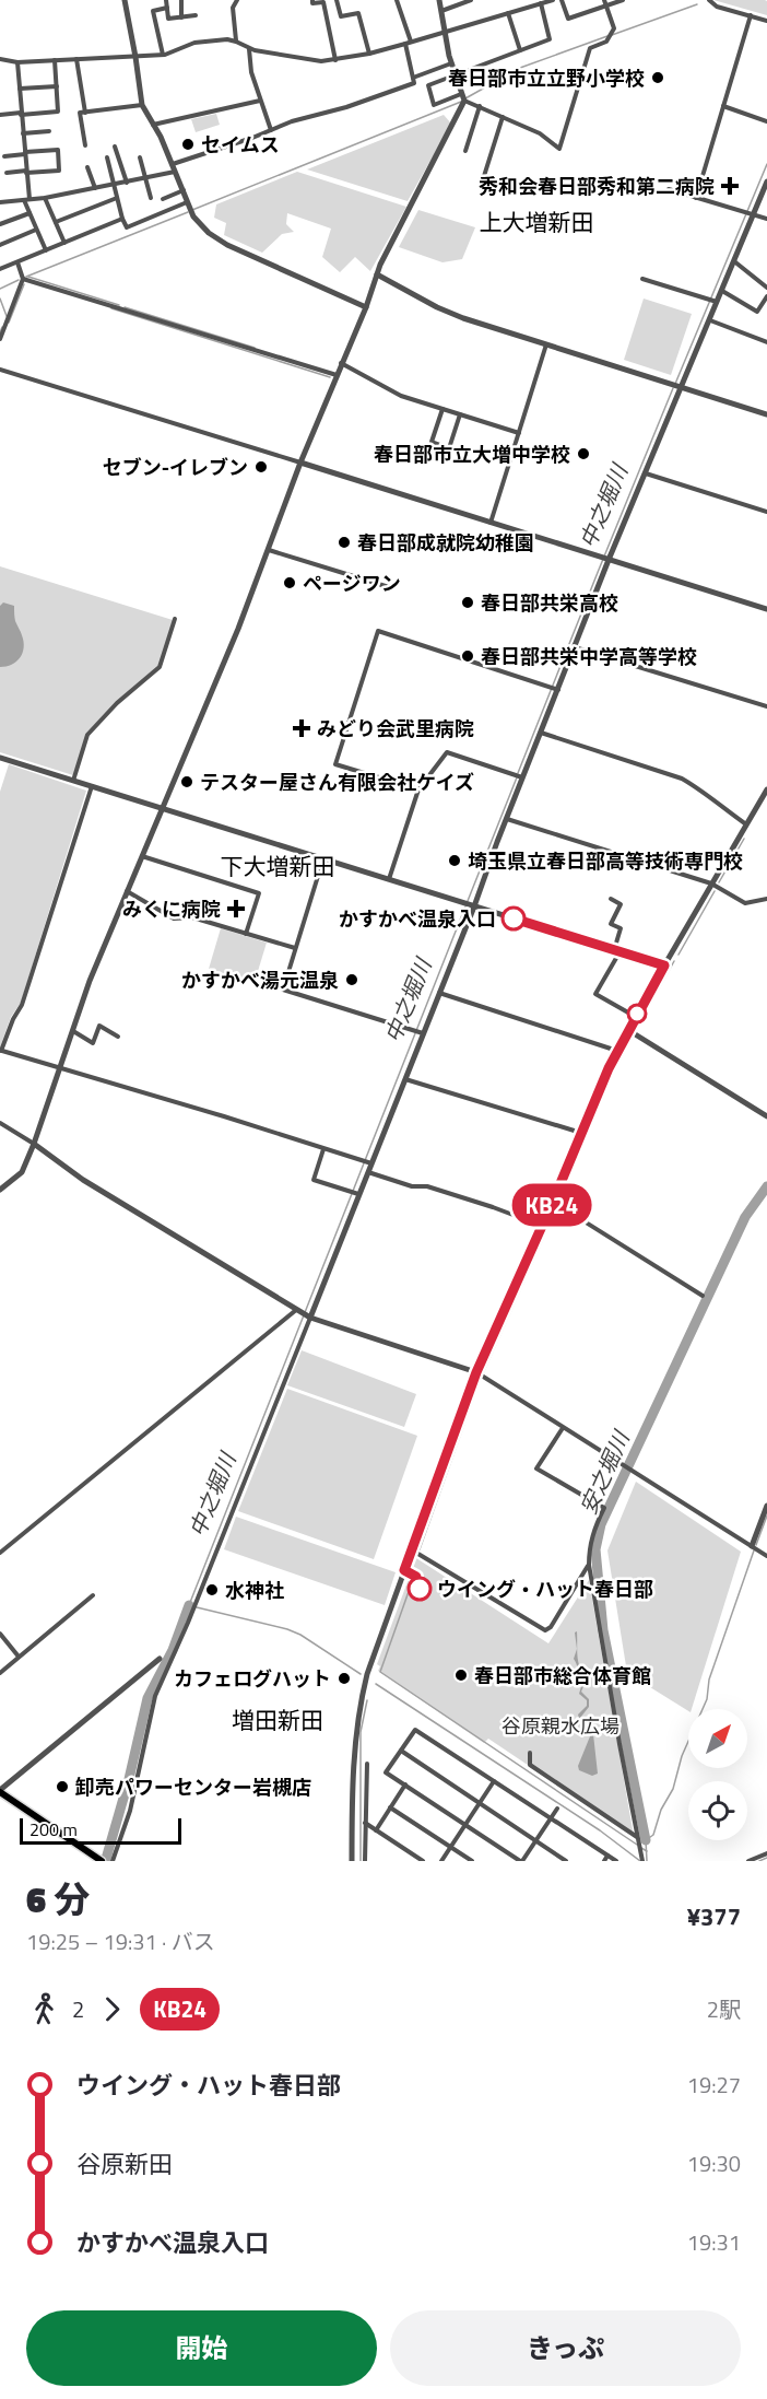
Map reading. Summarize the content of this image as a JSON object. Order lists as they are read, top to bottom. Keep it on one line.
{"districts":["上大増新田","下大増新田","増田新田"],"water":["中之堀川","安之堀川"],"parks":["谷原親水広場"],"places":{"other":["春日部市立立野小学校","セイムス","春日部市立大増中学校","セブン-イレブン","春日部成就院幼稚園","ページワン","春日部共栄高校","春日部共栄中学高等学校","テスター屋さん有限会社ケイズ","埼玉県立春日部高等技術専門校","かすかべ温泉入口","かすかべ湯元温泉","ウイング・ハット春日部","水神社","春日部市総合体育館","カフェログハット","卸売パワーセンター岩槻店"],"health":["秀和会春日部秀和第二病院","みどり会武里病院","みくに病院"]},"lines":["bus line KB24"],"scale_bar":"200 m","north":"top right","page":{"on_map":"KB24","scale":"200 m","heading":["6 分","19:25 – 19:31 · バス","¥377"],"legs":["2","KB24","2駅"],"list":[{"name":"ウイング・ハット春日部","value":"19:27"},{"name":"谷原新田","value":"19:30"},{"name":"かすかべ温泉入口","value":"19:31"}],"buttons":["開始","きっぷ"]}}
